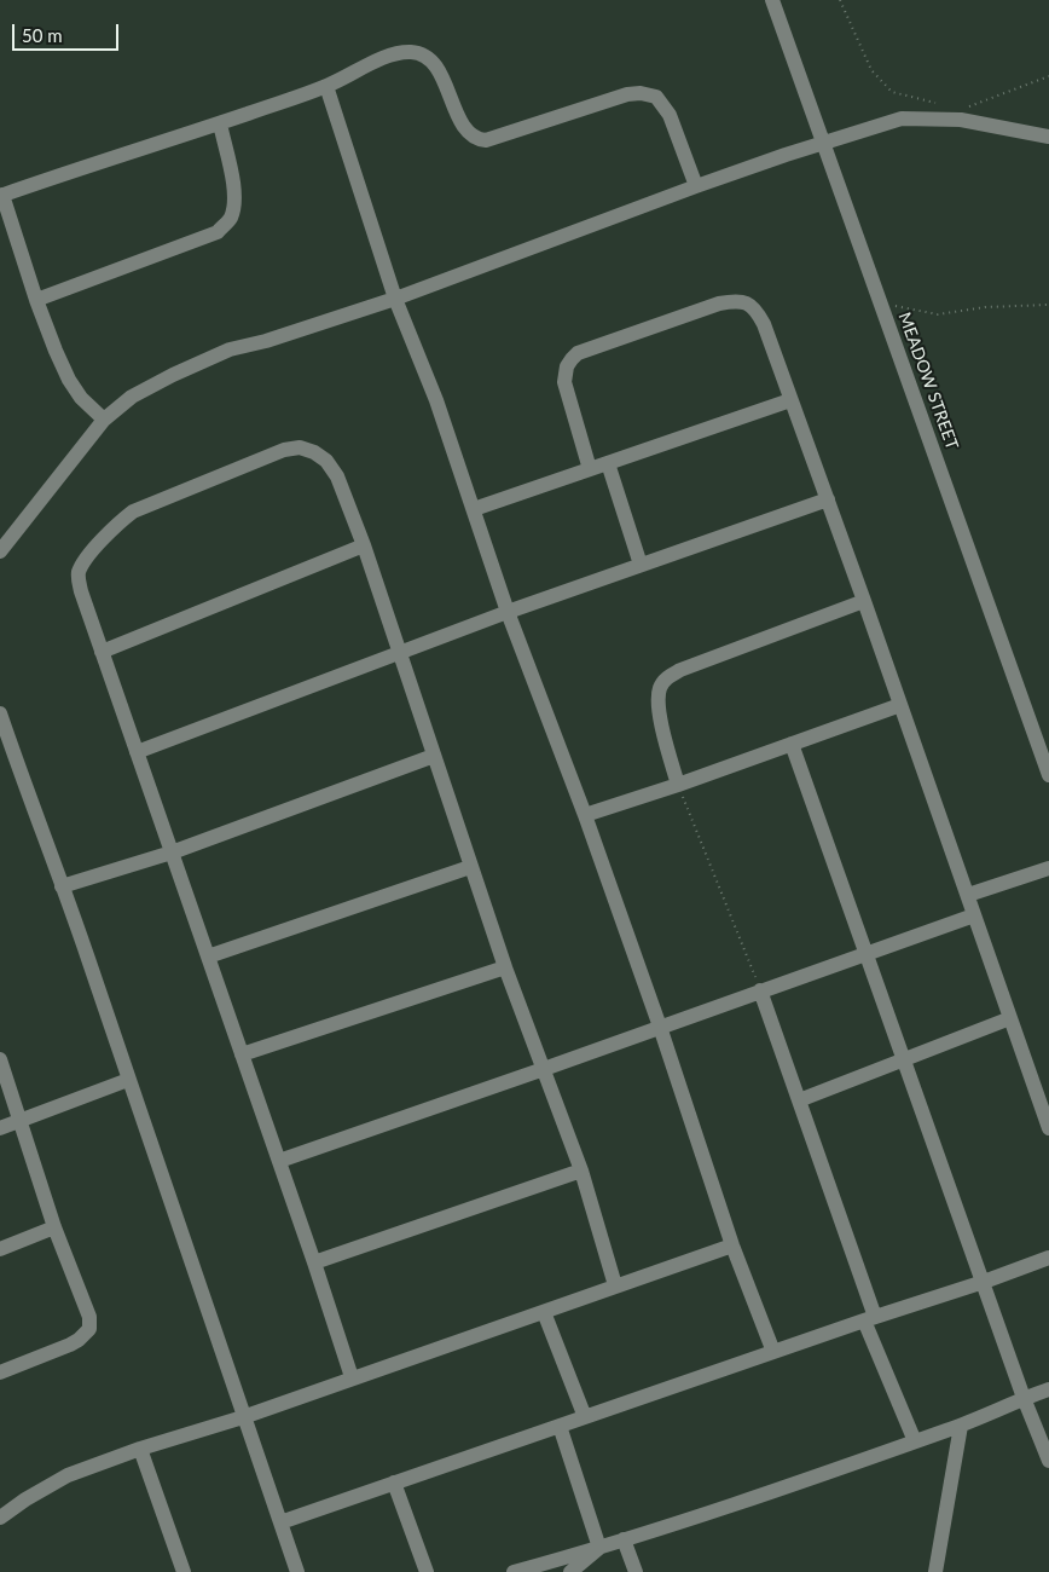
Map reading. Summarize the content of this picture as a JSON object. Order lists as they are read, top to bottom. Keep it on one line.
{"streets":{"street":["MEADOW STREET"]},"scale_bar":"50 m"}
